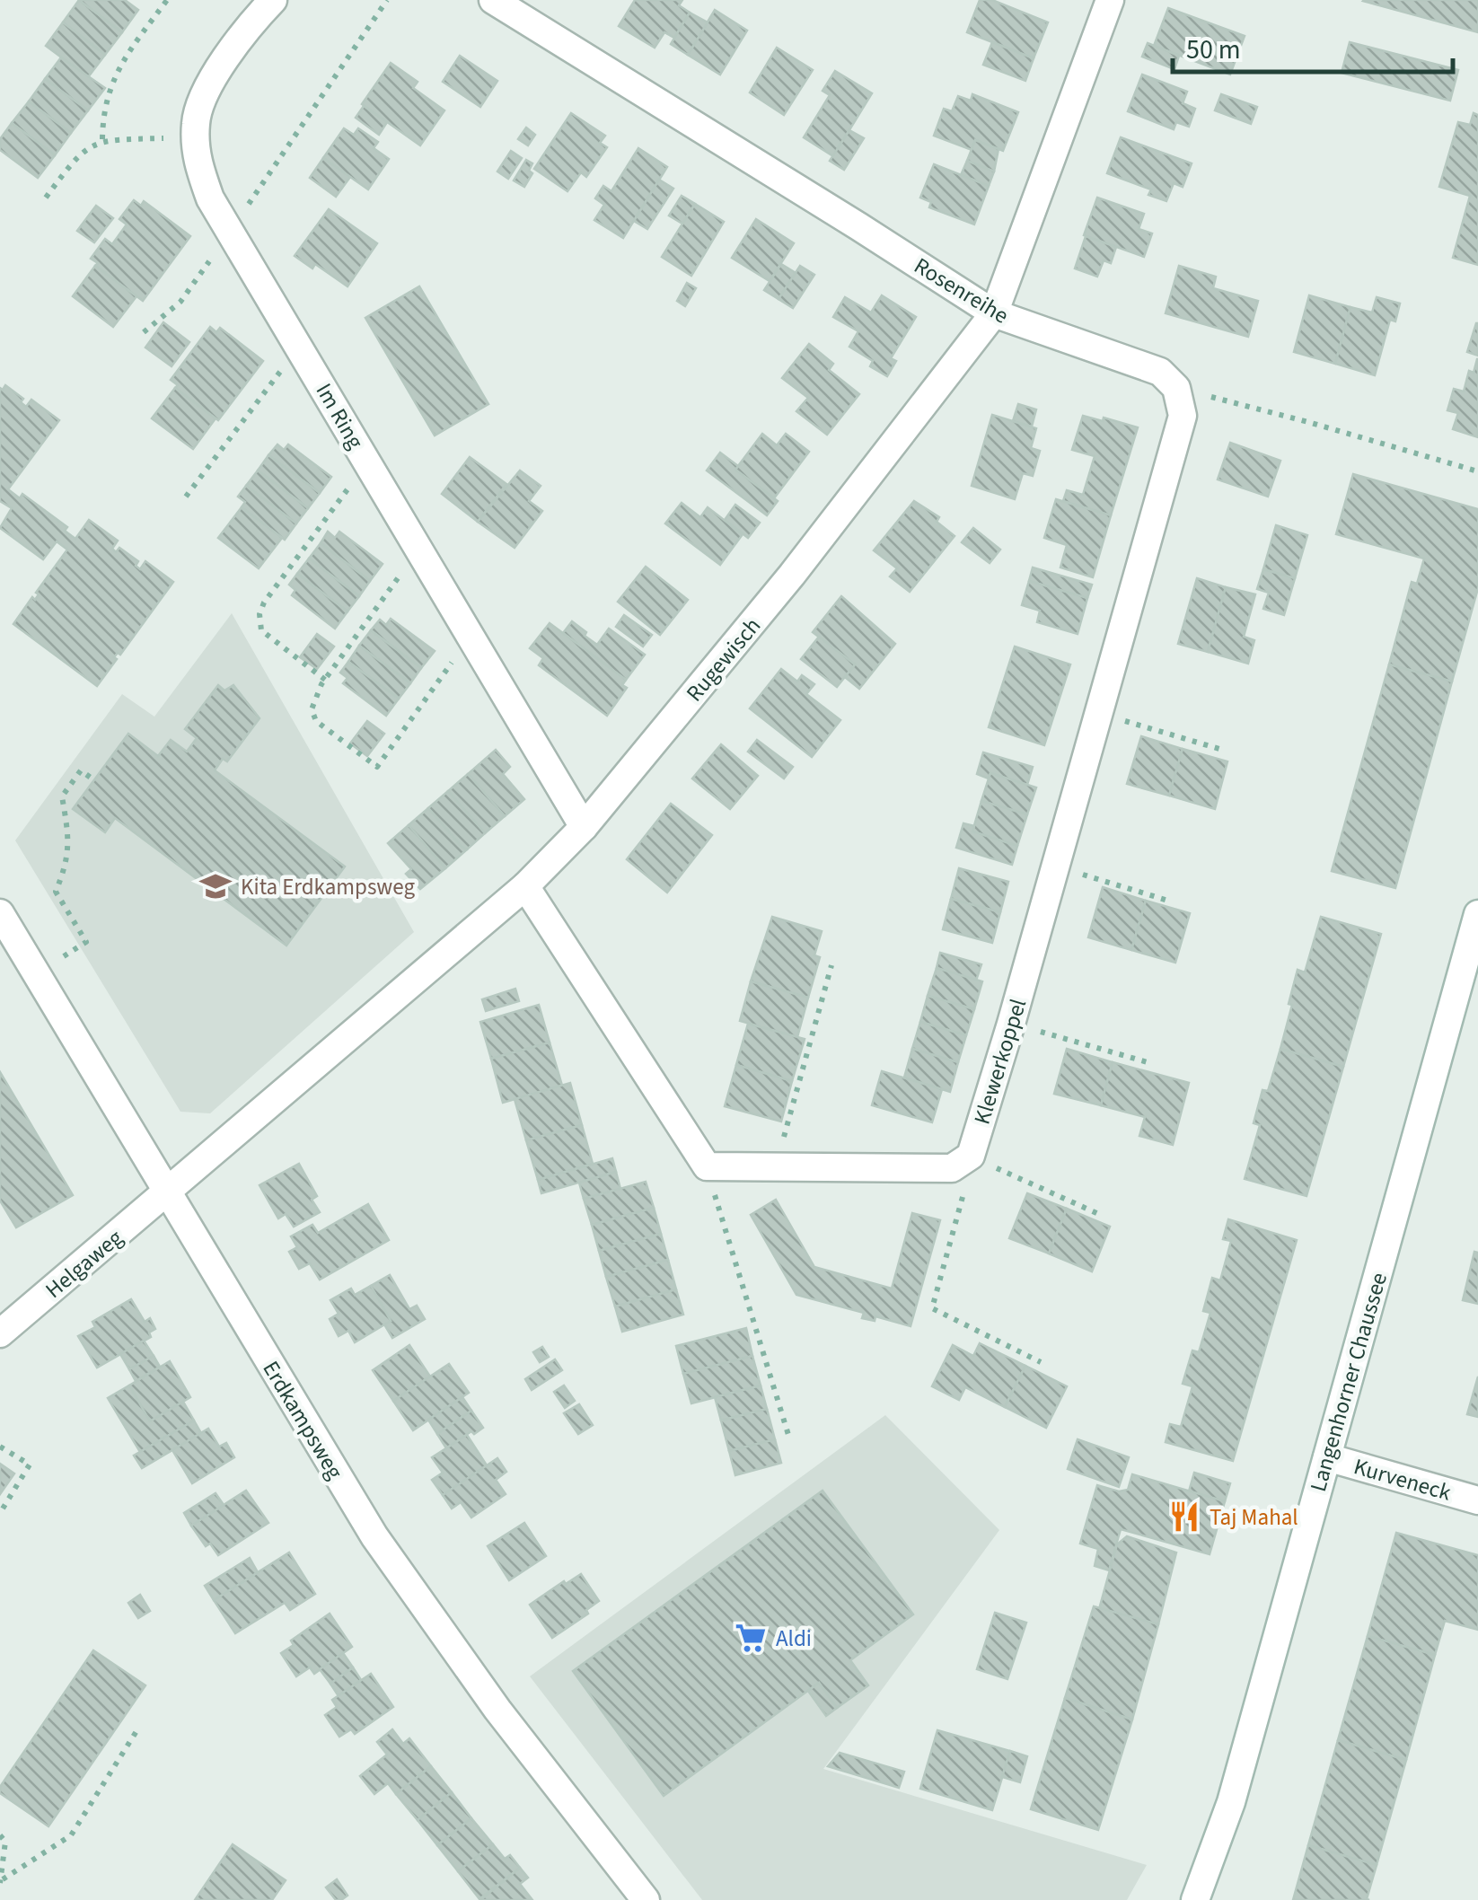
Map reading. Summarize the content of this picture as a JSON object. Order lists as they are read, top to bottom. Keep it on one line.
{"streets":{"street":["Rosenreihe","Im Ring","Rugewisch","Klewerkoppel","Helgaweg","Langenhorner Chaussee","Erdkampsweg","Kurveneck"]},"crossings":[["Rosenreihe","Rugewisch"],["Rosenreihe","Klewerkoppel"],["Im Ring","Rugewisch"],["Rugewisch","Helgaweg"],["Rugewisch","Erdkampsweg"],["Helgaweg","Erdkampsweg"],["Langenhorner Chaussee","Kurveneck"]],"places":{"school or university":["Kita Erdkampsweg"],"restaurant":["Taj Mahal"],"supermarket":["Aldi"]},"scale_bar":"50 m"}
